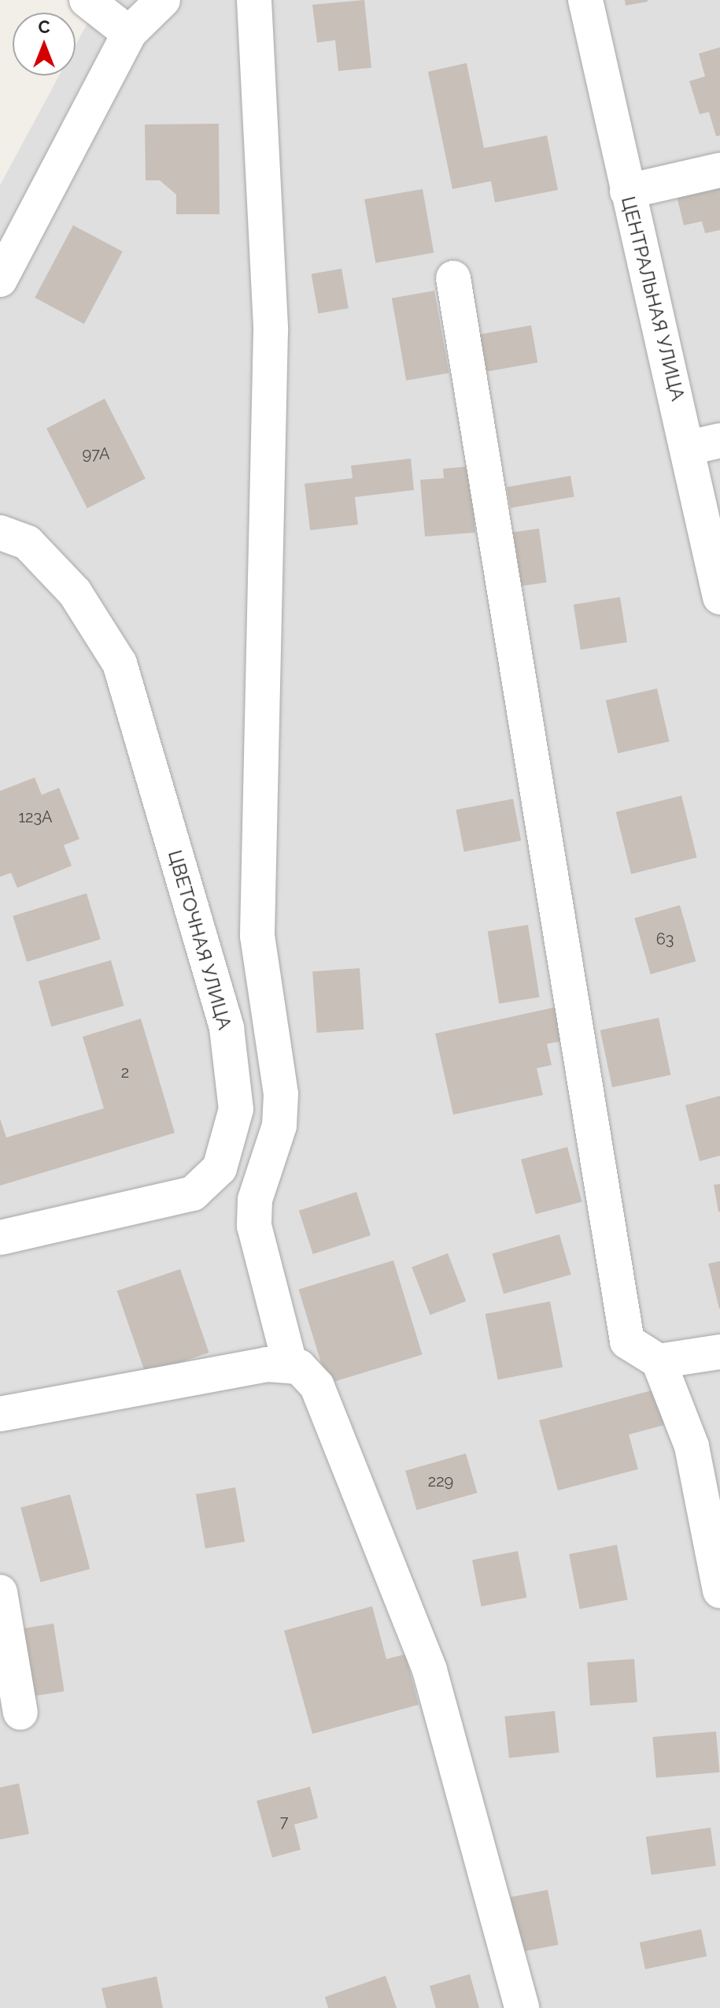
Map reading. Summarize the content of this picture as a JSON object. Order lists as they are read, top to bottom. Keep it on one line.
{"streets":{"street":["ЦЕНТРАЛЬНАЯ УЛИЦА","ЦВЕТОЧНАЯ УЛИЦА"]},"house_numbers":["97А","123А","63","2","229","7"],"north":"top"}
